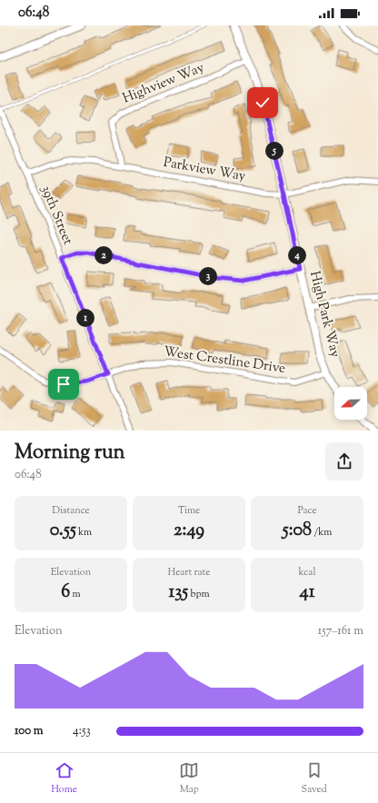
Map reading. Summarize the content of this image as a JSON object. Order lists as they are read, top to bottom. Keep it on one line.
{"streets":{"street":["Highview Way","Parkview Way","39th Street","High Park Way","West Crestline Drive"]},"crossings":[["Highview Way","Parkview Way"],["Highview Way","High Park Way"],["Parkview Way","39th Street"],["Parkview Way","High Park Way"],["39th Street","West Crestline Drive"],["High Park Way","West Crestline Drive"]],"north":"left","page":{"status":"06:48","pins":["5","2","4","3","1"],"heading":["Morning run","06:48"],"stats":[["Distance","0.55 km"],["Time","2:49"],["Pace","5:08 /km"],["Elevation","6 m"],["Heart rate","135 bpm"],["kcal","41"]],"chart":["Elevation","157–161 m"],"list":[{"name":"100 m","note":"4:53"}],"tabs":["Home","Map","Saved"]}}
